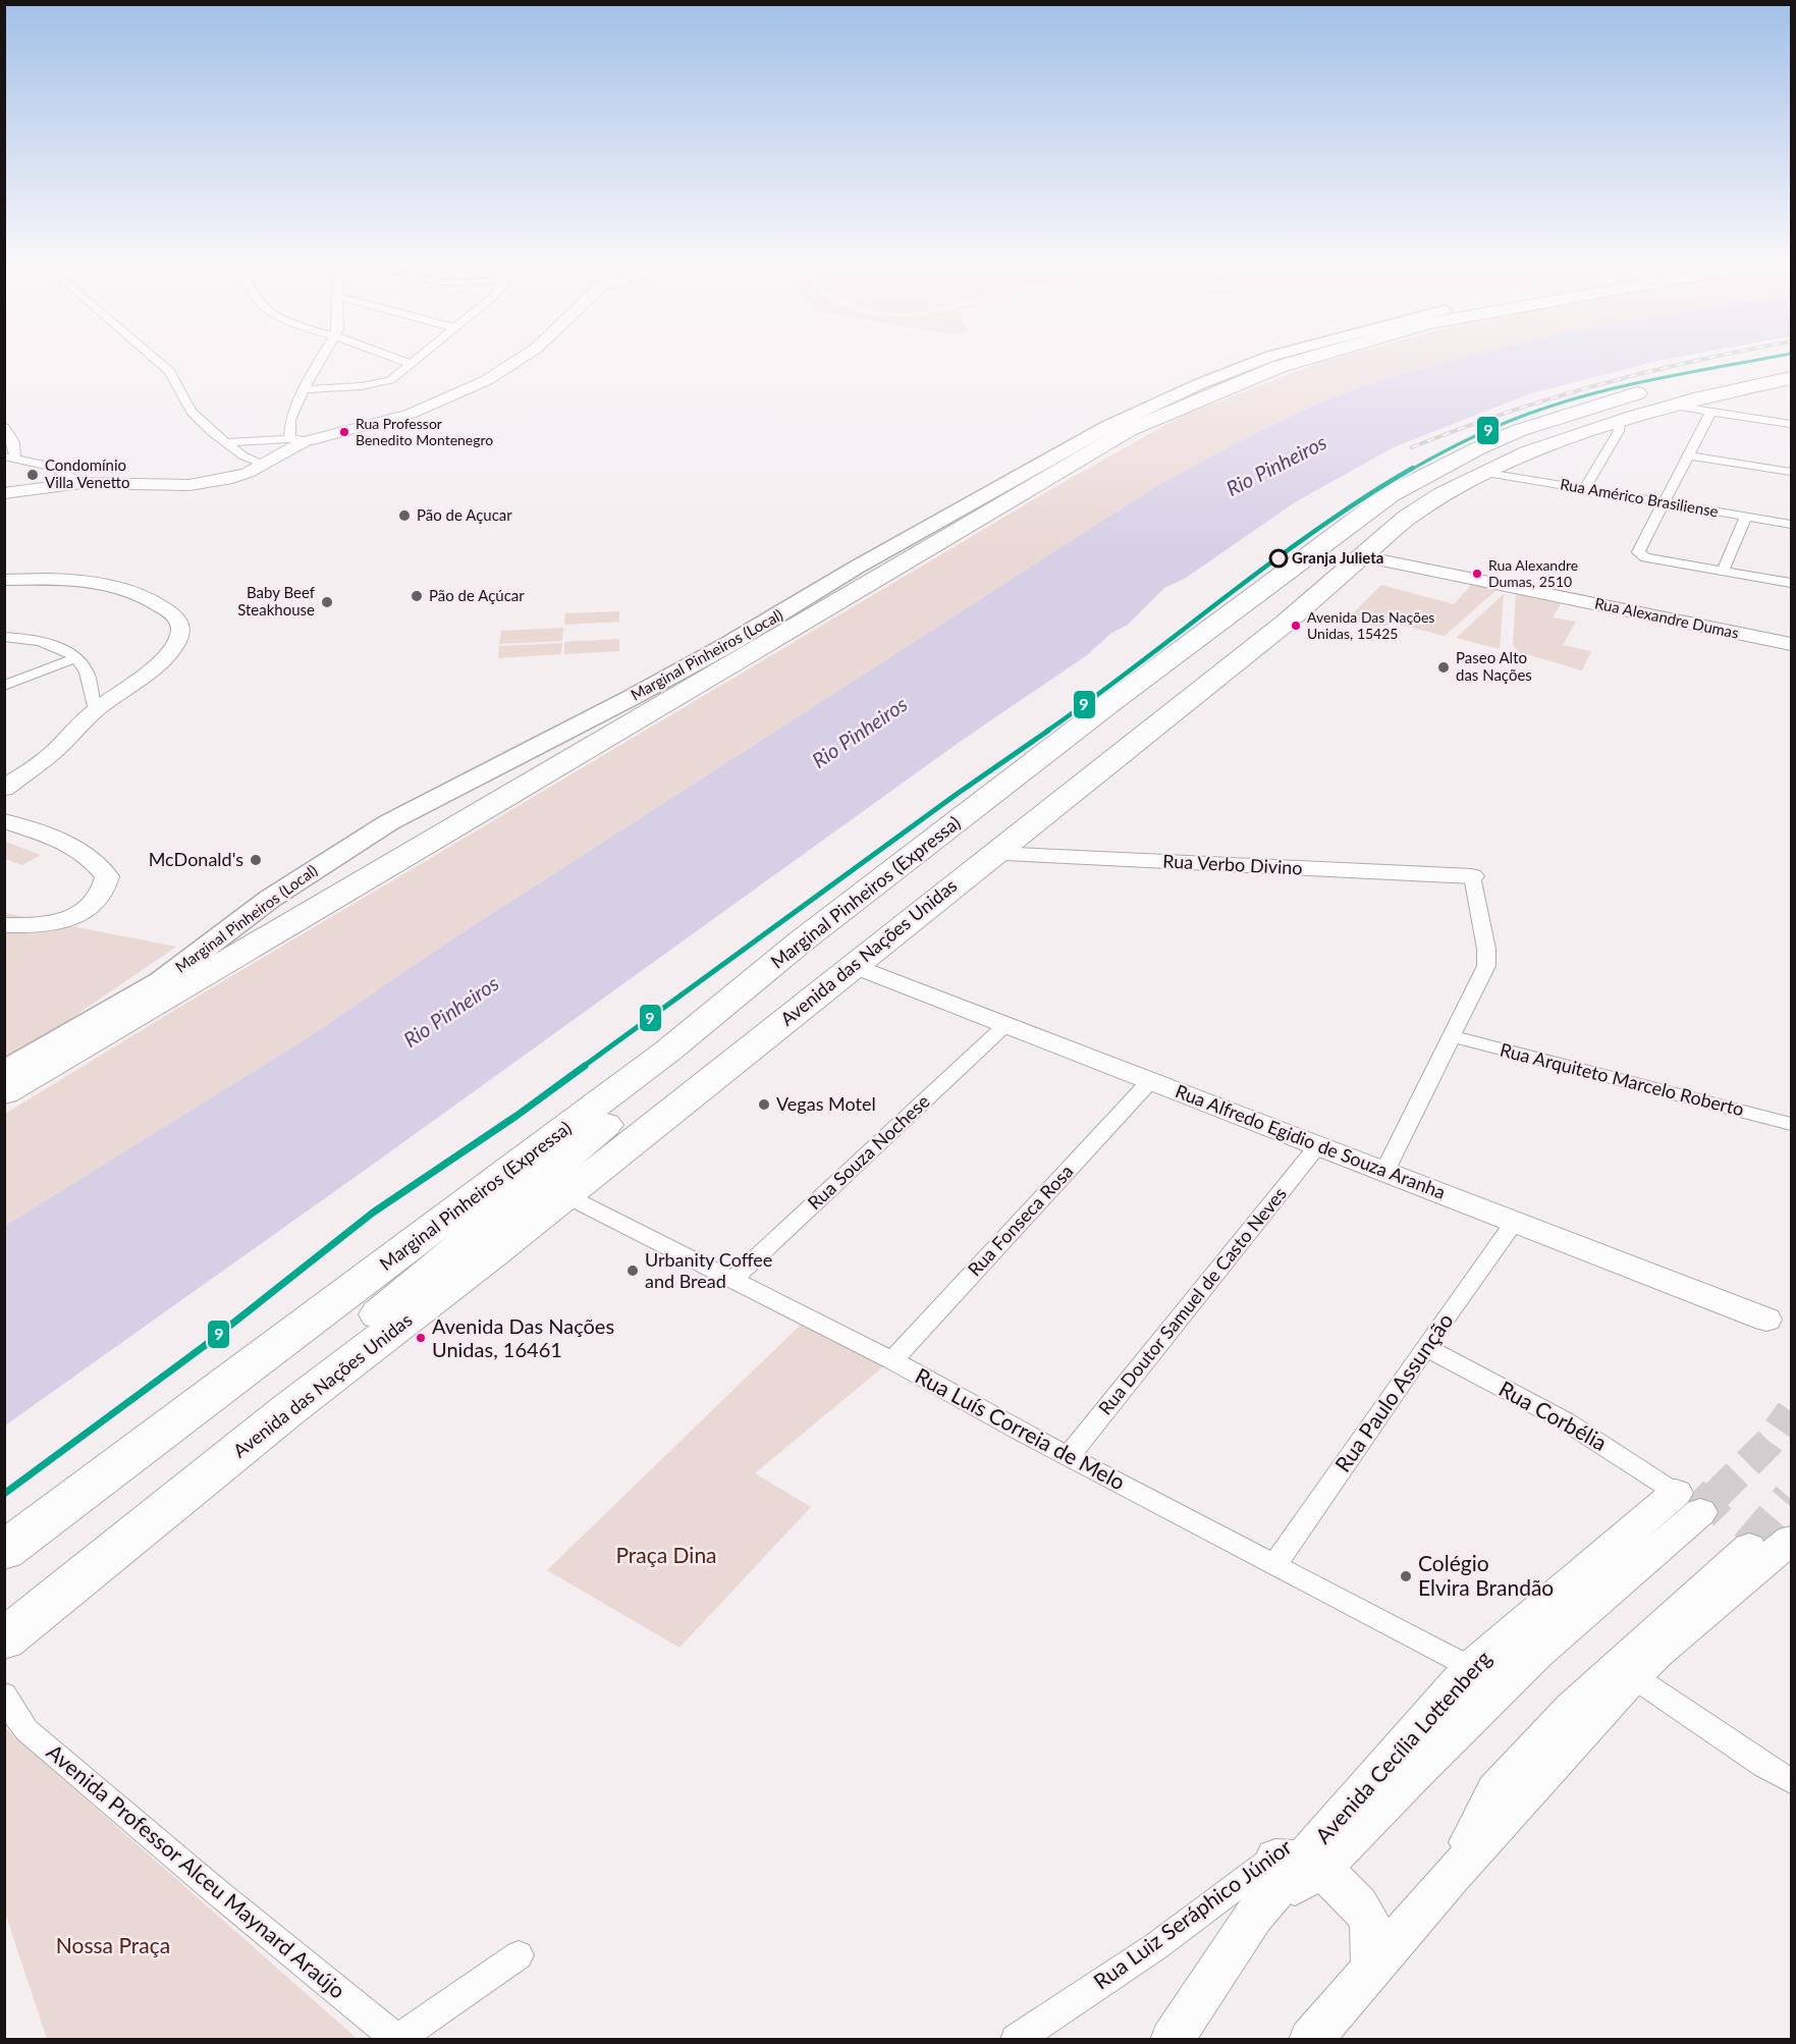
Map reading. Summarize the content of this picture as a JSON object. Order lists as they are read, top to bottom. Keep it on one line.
{"streets":{"highway":["Marginal Pinheiros (Expressa)","Avenida das Nações Unidas"],"main road":["Marginal Pinheiros (Local)"],"street":["Rua Américo Brasiliense","Rua Alexandre Dumas","Rua Verbo Divino","Rua Arquiteto Marcelo Roberto","Rua Alfredo Egidio de Souza Aranha","Rua Souza Nochese","Rua Fonseca Rosa","Rua Doutor Samuel de Casto Neves","Rua Paulo Assunção","Rua Corbélia","Rua Luís Correia de Melo","Avenida Cecília Lottenberg","Avenida Professor Alceu Maynard Araújo","Rua Luiz Seráphico Júnior"]},"crossings":[["Rua Américo Brasiliense","Avenida das Nações Unidas"],["Rua Alexandre Dumas","Avenida das Nações Unidas"],["Rua Verbo Divino","Avenida das Nações Unidas"],["Marginal Pinheiros (Expressa)","Avenida das Nações Unidas"],["Avenida das Nações Unidas","Rua Alfredo Egidio de Souza Aranha"],["Avenida das Nações Unidas","Rua Luís Correia de Melo"],["Rua Alfredo Egidio de Souza Aranha","Rua Souza Nochese"],["Rua Alfredo Egidio de Souza Aranha","Rua Fonseca Rosa"],["Rua Alfredo Egidio de Souza Aranha","Rua Doutor Samuel de Casto Neves"],["Rua Alfredo Egidio de Souza Aranha","Rua Paulo Assunção"],["Rua Souza Nochese","Rua Luís Correia de Melo"],["Rua Fonseca Rosa","Rua Luís Correia de Melo"],["Rua Doutor Samuel de Casto Neves","Rua Luís Correia de Melo"],["Rua Paulo Assunção","Rua Corbélia"],["Rua Paulo Assunção","Rua Luís Correia de Melo"],["Rua Corbélia","Avenida Cecília Lottenberg"],["Rua Luís Correia de Melo","Avenida Cecília Lottenberg"],["Avenida Cecília Lottenberg","Rua Luiz Seráphico Júnior"]],"water":["Rio Pinheiros"],"parks":["Praça Dina","Nossa Praça"],"places":["Rua Professor Benedito Montenegro","Condomínio Villa Venetto","Pão de Açucar","Granja Julieta","Rua Alexandre Dumas, 2510","Pão de Açúcar","Baby Beef Steakhouse","Avenida Das Nações Unidas, 15425","Paseo Alto das Nações","McDonald's","Vegas Motel","Urbanity Coffee and Bread","Avenida Das Nações Unidas, 16461","Colégio Elvira Brandão"],"lines":["transit line 9"]}
